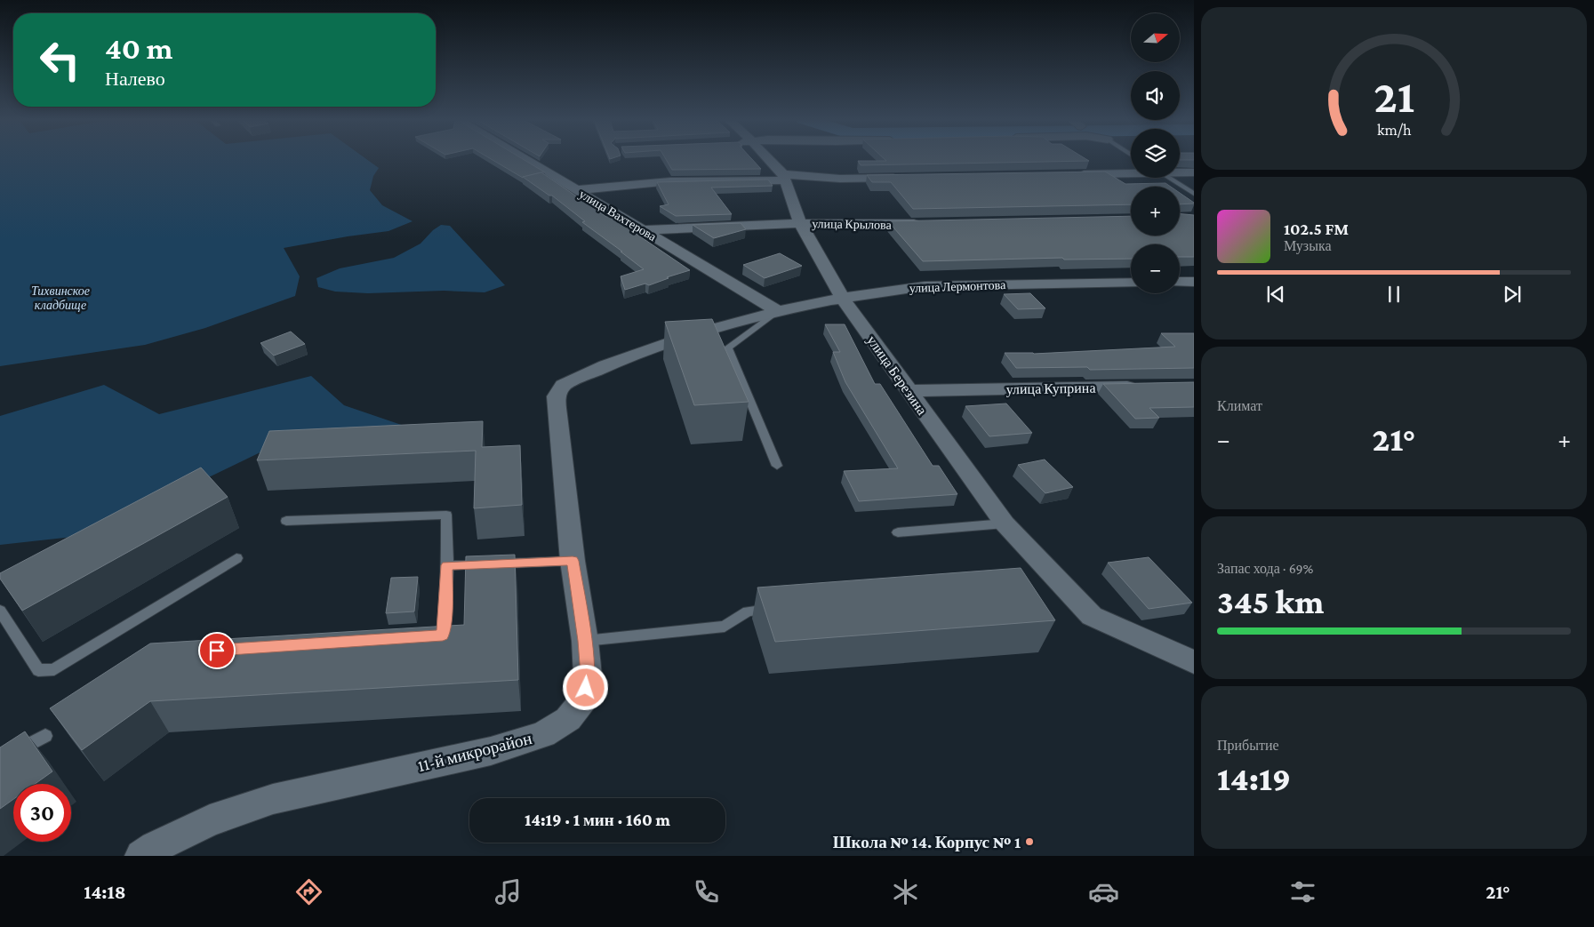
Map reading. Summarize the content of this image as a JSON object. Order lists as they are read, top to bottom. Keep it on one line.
{"streets":{"street":["улица Вахтерова","улица Крылова","улица Лермонтова","улица Березина","улица Куприна","11-й микрорайон"]},"crossings":[["улица Вахтерова","улица Крылова"],["улица Вахтерова","улица Лермонтова"],["улица Вахтерова","11-й микрорайон"],["улица Крылова","улица Березина"],["улица Лермонтова","улица Березина"],["улица Лермонтова","11-й микрорайон"],["улица Березина","улица Куприна"]],"parks":["Тихвинское кладбище"],"places":["Школа № 14. Корпус № 1"],"north":"right","page":{"map_buttons":["+","−"],"turn":["40 m","Налево"],"song":["102.5 FM","Музыка"],"tile":["Климат",["Запас хода · 69%","345 km"],["Прибытие","14:19"]],"heat":["−","21°","+"],"limit":"30","trip":"14:19 · 1 мин · 160 m","tabs":["14:18","21°"],"gauge":["21","km/h"]}}
